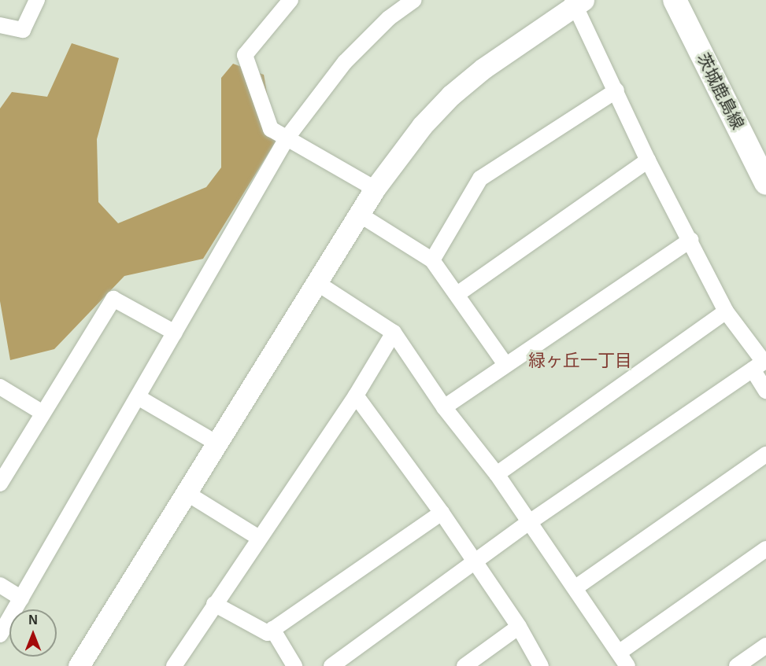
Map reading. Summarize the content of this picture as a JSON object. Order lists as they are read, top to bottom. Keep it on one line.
{"streets":{"main road":["茨城鹿島線"]},"districts":["緑ヶ丘一丁目"],"north":"top"}
